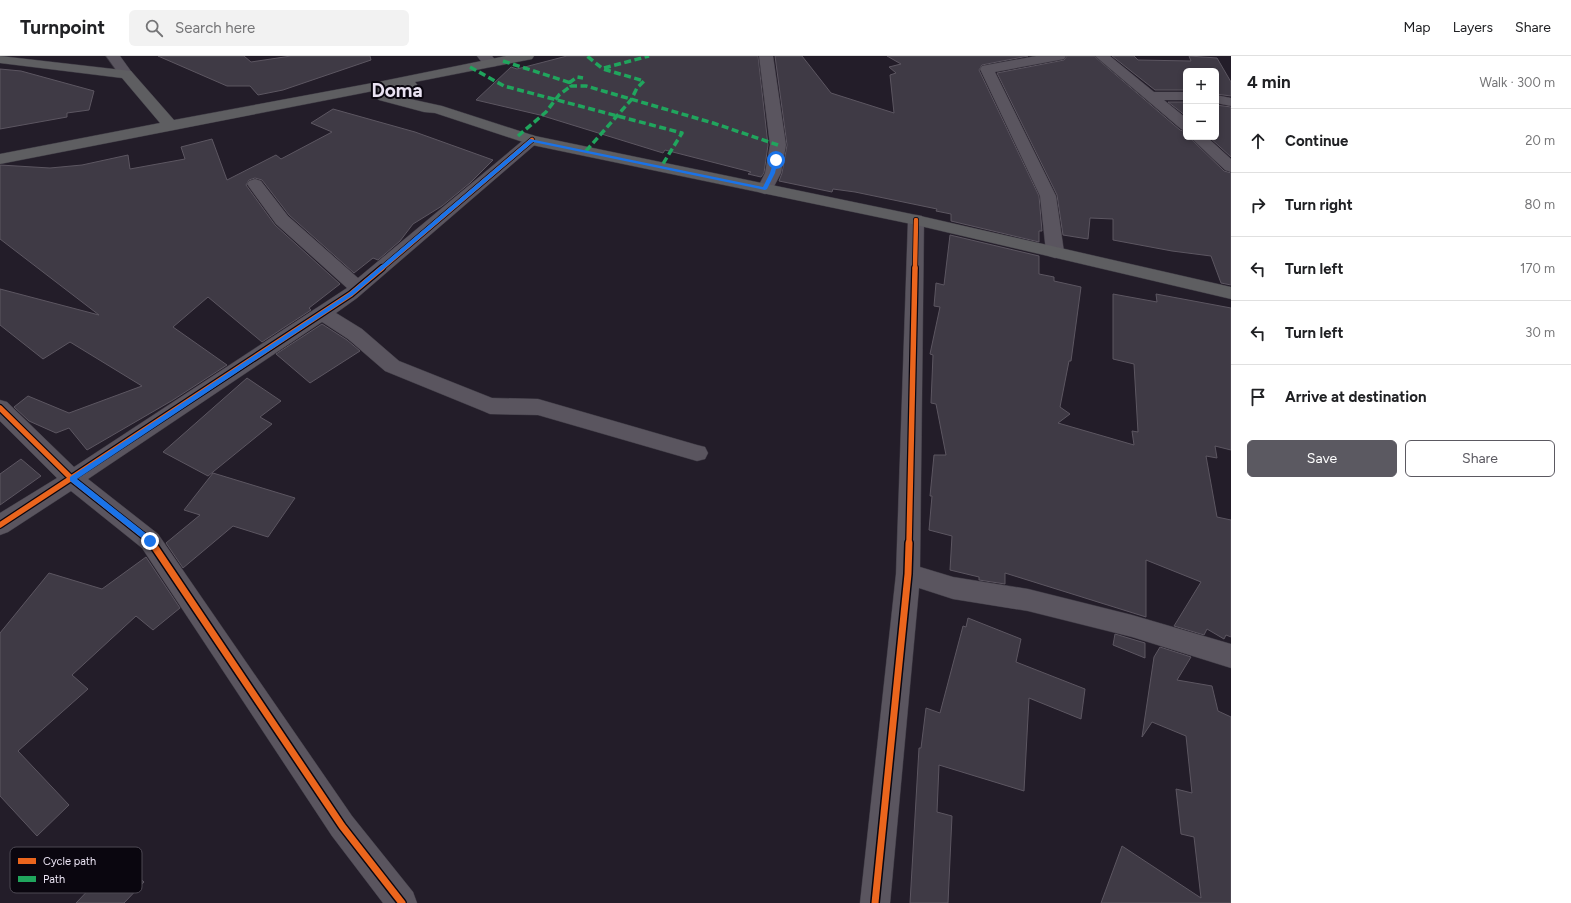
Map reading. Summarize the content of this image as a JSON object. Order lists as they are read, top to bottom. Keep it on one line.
{"districts":["Doma"],"legend":["Cycle path","Path"],"page":{"header":"Turnpoint","search":"Search here","nav":["Map","Layers","Share"],"heading":["4 min","Walk · 300 m"],"map_buttons":["+","−"],"list":[["Continue","20 m"],["Turn right","80 m"],["Turn left","170 m"],["Turn left","30 m"],"Arrive at destination"],"buttons":["Save","Share"]}}
